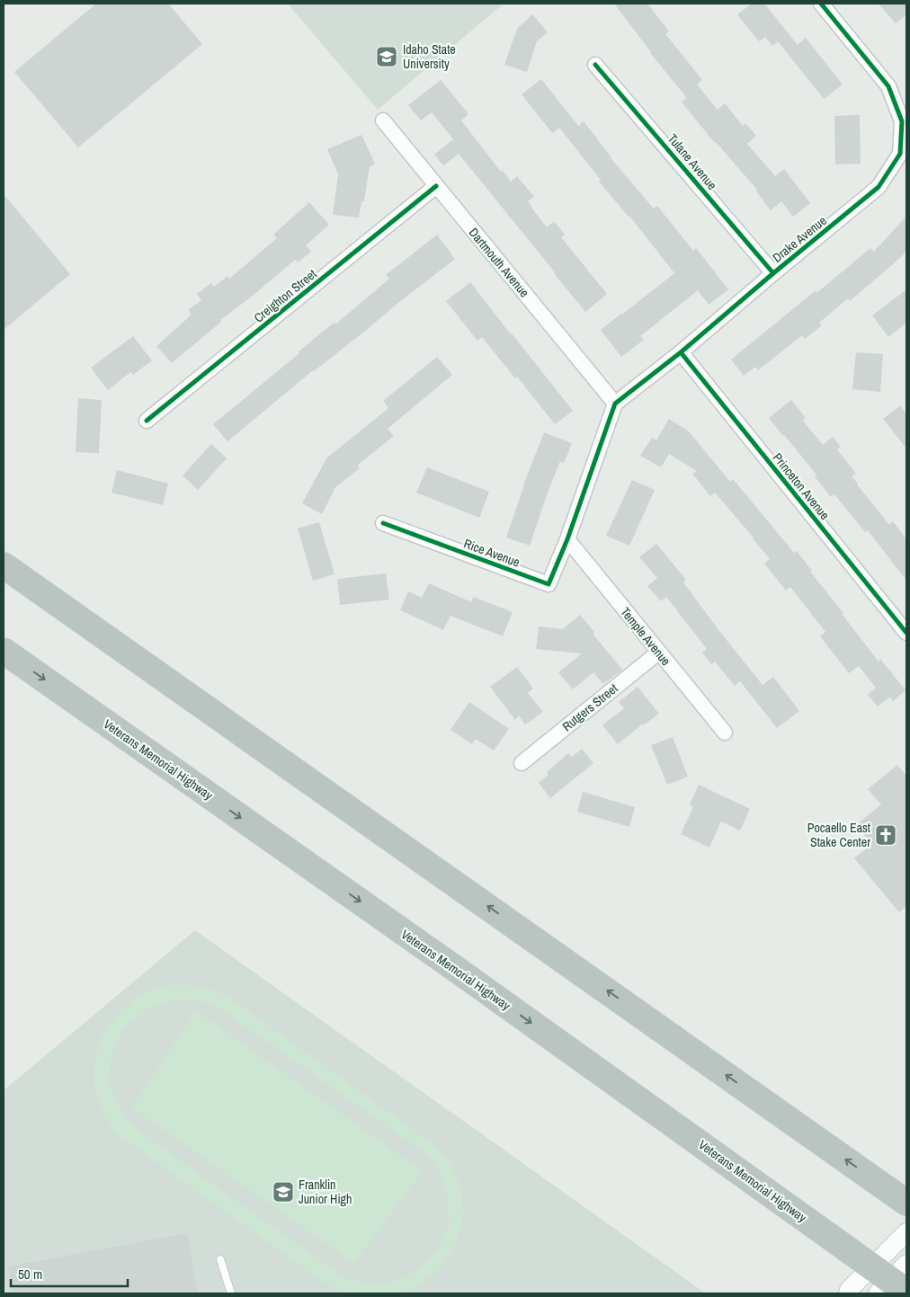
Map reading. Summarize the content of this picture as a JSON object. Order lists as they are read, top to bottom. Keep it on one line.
{"streets":{"highway":["Veterans Memorial Highway"],"street":["Tulane Avenue","Drake Avenue","Dartmouth Avenue","Creighton Street","Princeton Avenue","Rice Avenue","Temple Avenue","Rutgers Street"]},"crossings":[["Tulane Avenue","Drake Avenue"],["Drake Avenue","Dartmouth Avenue"],["Drake Avenue","Princeton Avenue"],["Dartmouth Avenue","Creighton Street"],["Rice Avenue","Temple Avenue"],["Temple Avenue","Rutgers Street"]],"places":{"school or university":["Idaho State University","Franklin Junior High"],"church":["Pocaello East Stake Center"]},"scale_bar":"50 m"}
